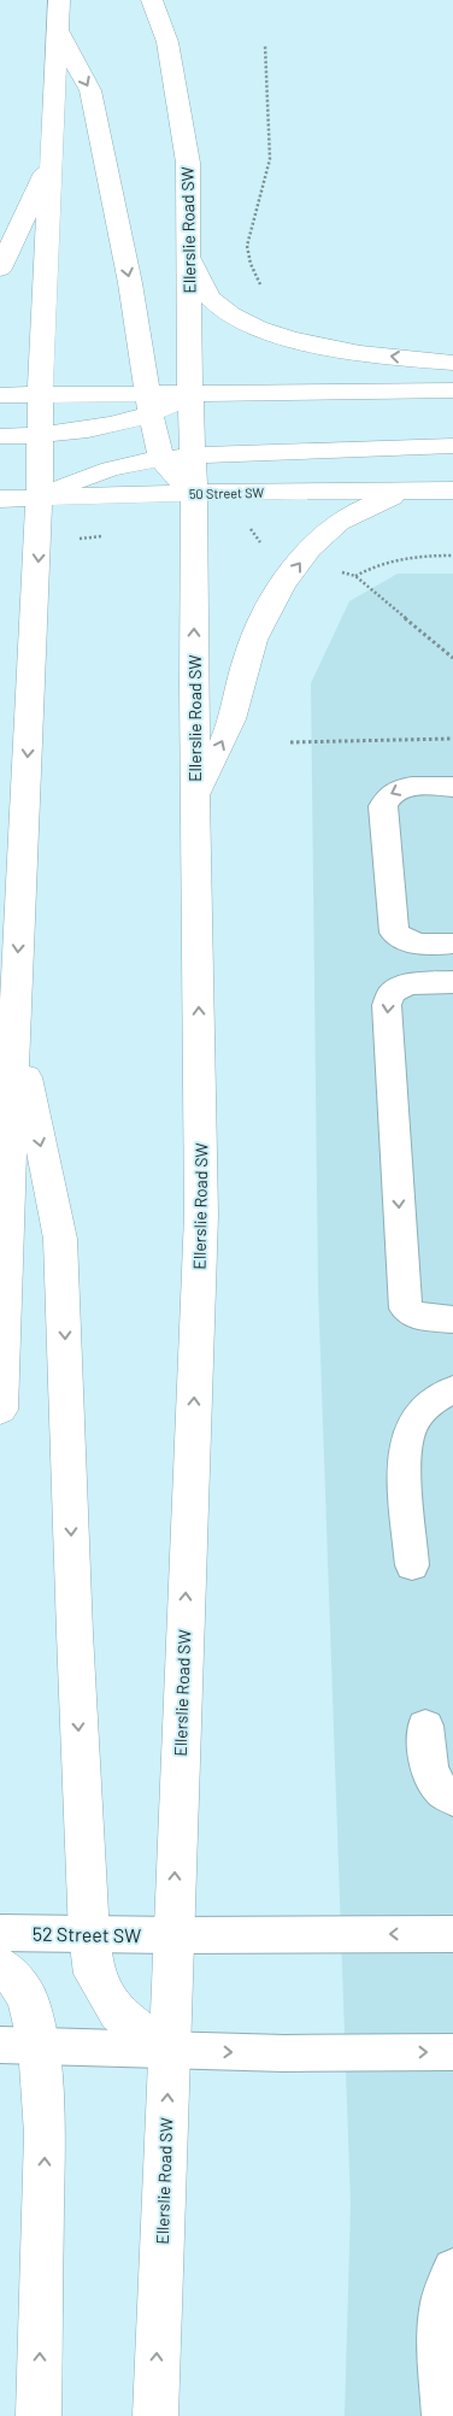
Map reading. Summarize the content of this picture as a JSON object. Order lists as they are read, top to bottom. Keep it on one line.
{"streets":{"main road":["Ellerslie Road SW","50 Street SW"],"lane":["52 Street SW"]},"crossings":[["Ellerslie Road SW","50 Street SW"],["Ellerslie Road SW","52 Street SW"]]}
